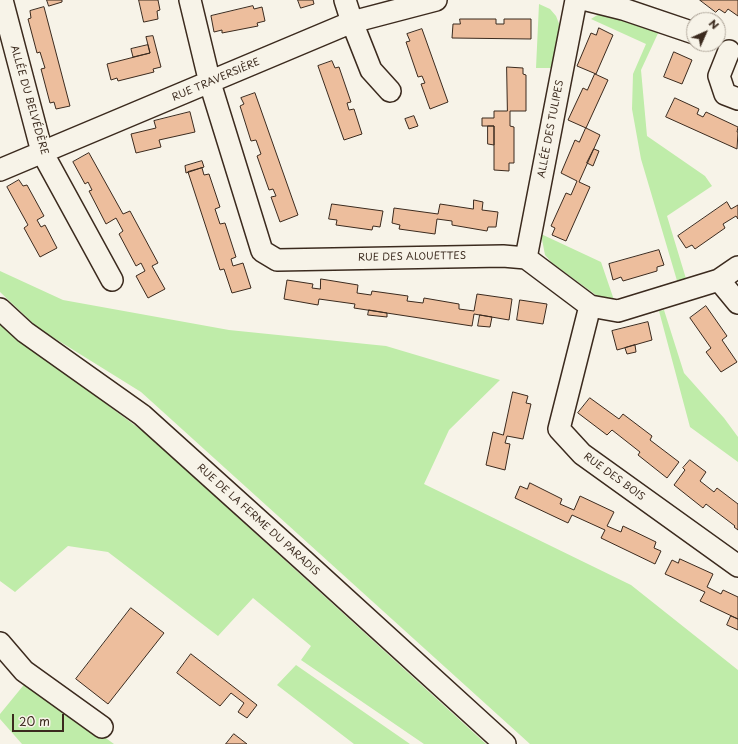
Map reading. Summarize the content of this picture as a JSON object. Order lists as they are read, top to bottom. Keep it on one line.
{"streets":{"street":["RUE TRAVERSIÈRE","ALLÉE DU BELVÉDÈRE","ALLÉE DES TULIPES","RUE DES ALOUETTES","RUE DES BOIS","RUE DE LA FERME DU PARADIS"]},"crossings":[["RUE TRAVERSIÈRE","ALLÉE DU BELVÉDÈRE"],["RUE TRAVERSIÈRE","RUE DES ALOUETTES"],["ALLÉE DES TULIPES","RUE DES ALOUETTES"]],"scale_bar":"20 m","north":"top right"}
